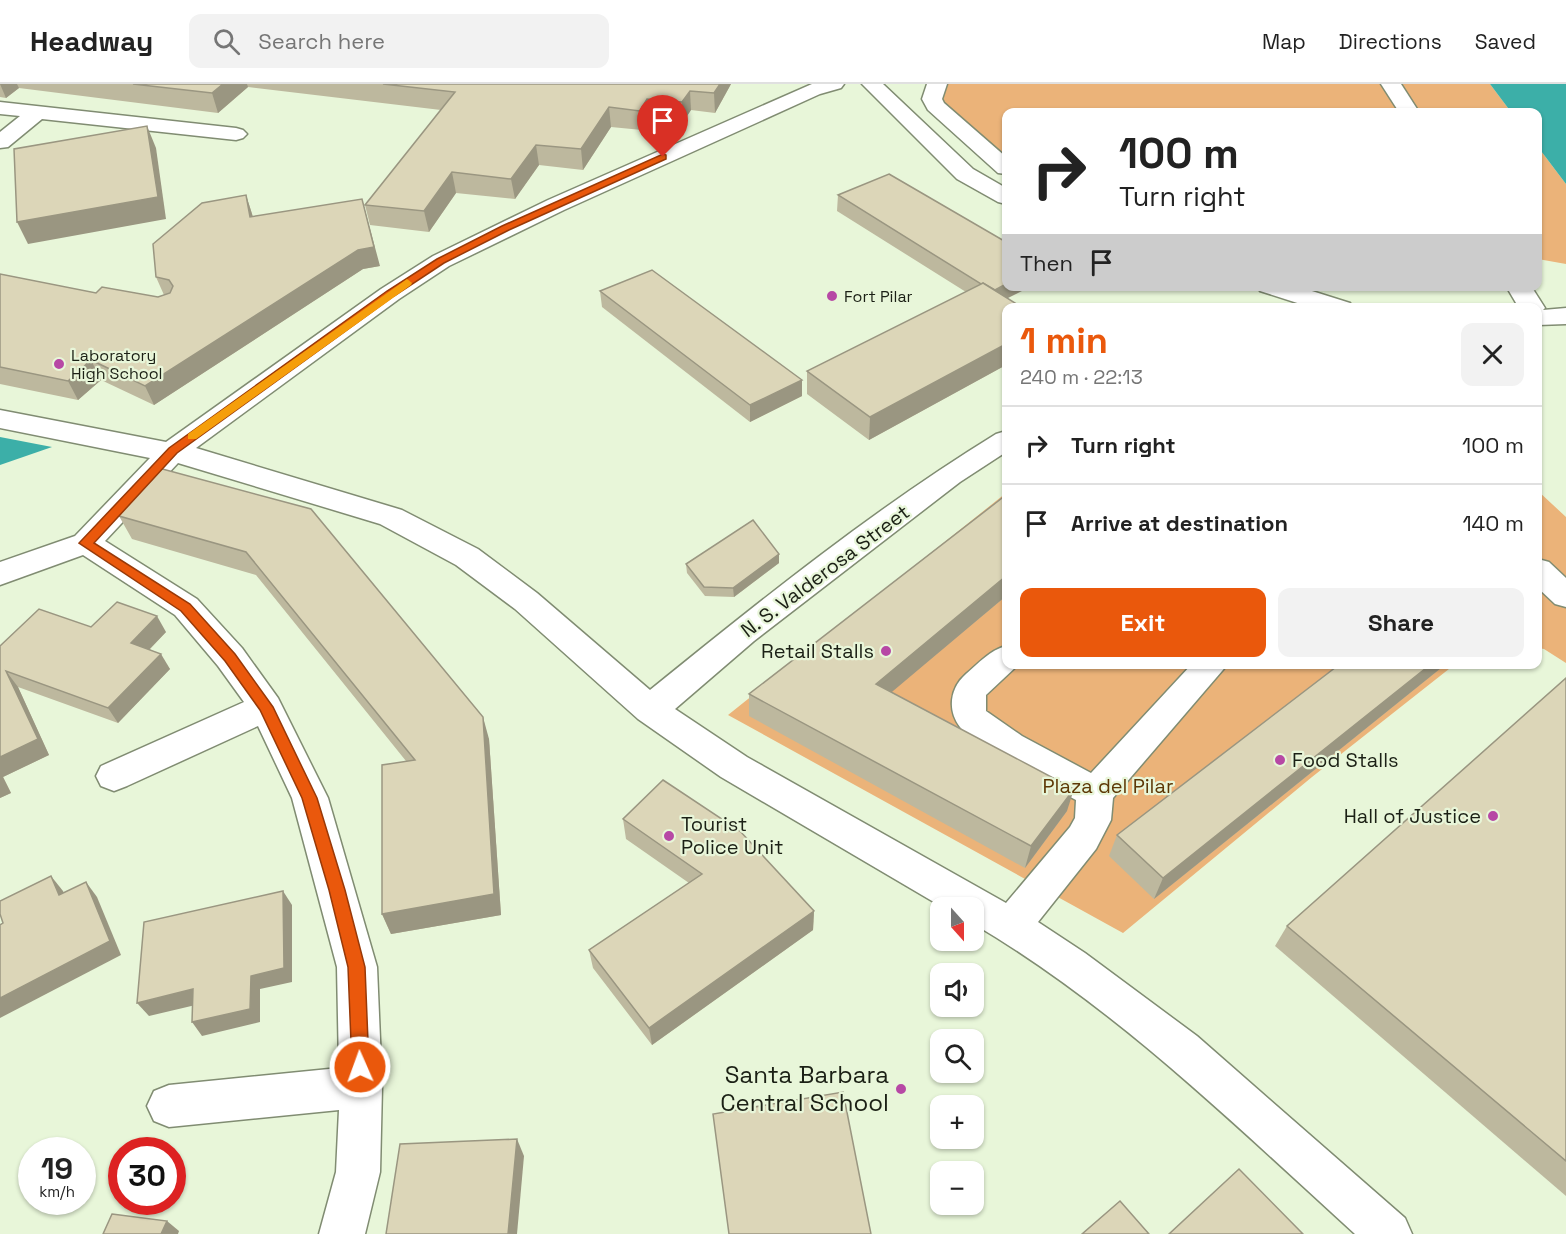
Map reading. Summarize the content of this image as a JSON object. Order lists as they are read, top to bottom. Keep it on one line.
{"streets":{"street":["N. S. Valderosa Street"]},"parks":["Plaza del Pilar"],"places":["Fort Pilar","Laboratory High School","Retail Stalls","Food Stalls","Hall of Justice","Tourist Police Unit","Santa Barbara Central School"],"north":"bottom","page":{"header":"Headway","search":"Search here","nav":["Map","Directions","Saved"],"turn":["100 m","Turn right"],"then":"Then","heading":["1 min","240 m · 22:13"],"list":[{"name":"Turn right","value":"100 m"},{"name":"Arrive at destination","value":"140 m"}],"buttons":["Exit","Share"],"map_buttons":["+","−"],"speed":"19 km/h","limit":"30"}}
